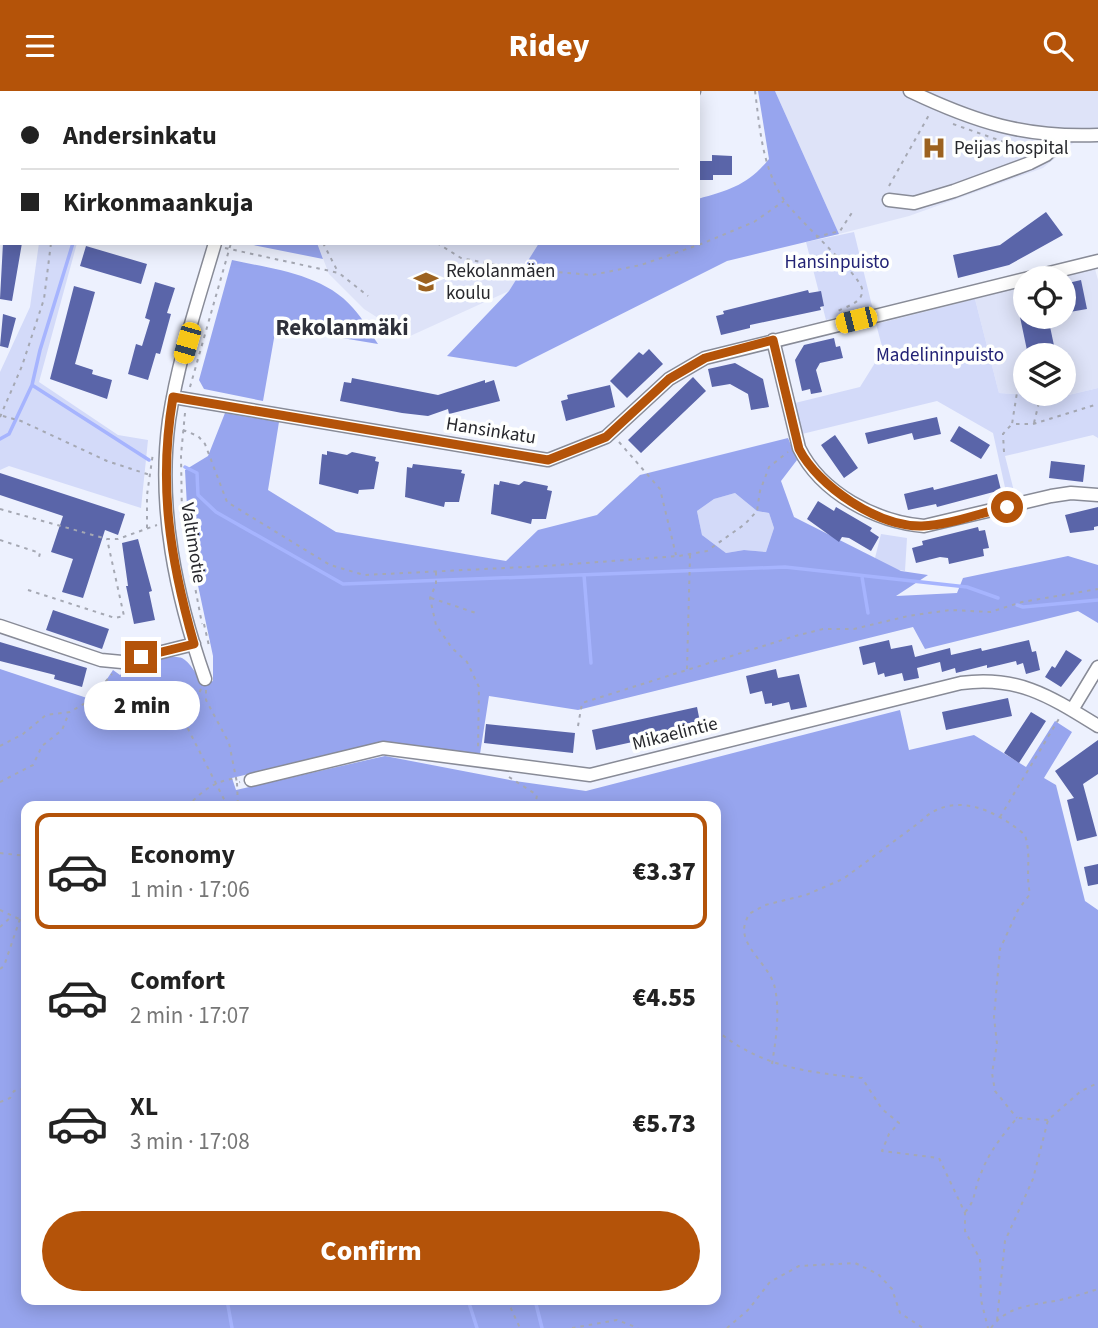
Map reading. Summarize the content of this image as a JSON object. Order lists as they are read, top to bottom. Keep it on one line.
{"streets":{"street":["Hansinkatu","Valtimotie","Mikaelintie"]},"crossings":[["Hansinkatu","Valtimotie"]],"districts":["Rekolanmäki"],"parks":["Hansinpuisto","Madelininpuisto"],"places":{"hospital":["Peijas hospital"],"school or university":["Rekolanmäen koulu"]},"page":{"header":"Ridey","banner":["Andersinkatu","Kirkonmaankuja"],"bubble":"2 min","list":[{"name":"Economy","note":"1 min · 17:06","value":"€3.37"},{"name":"Comfort","note":"2 min · 17:07","value":"€4.55"},{"name":"XL","note":"3 min · 17:08","value":"€5.73"}],"buttons":"Confirm"}}
